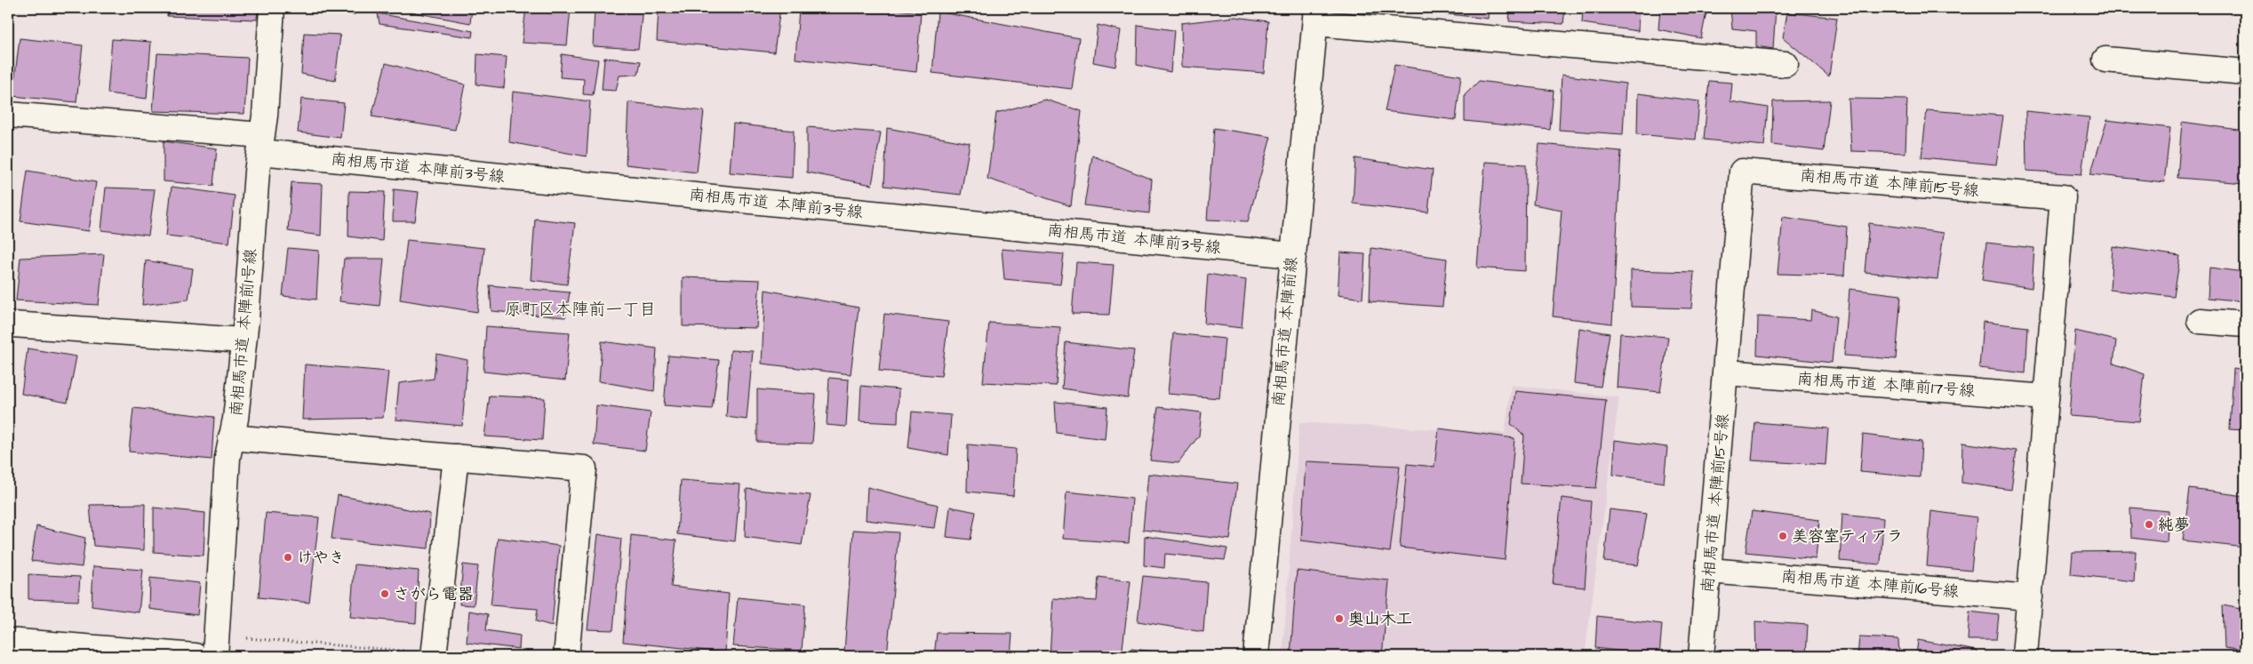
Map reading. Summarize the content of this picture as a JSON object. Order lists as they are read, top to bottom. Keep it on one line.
{"streets":{"street":["南相馬市道 本陣前3号線","南相馬市道 本陣前15号線","南相馬市道 本陣前線","南相馬市道 本陣前1号線","南相馬市道 本陣前17号線","南相馬市道 本陣前16号線"]},"crossings":[["南相馬市道 本陣前3号線","南相馬市道 本陣前線"],["南相馬市道 本陣前3号線","南相馬市道 本陣前1号線"],["南相馬市道 本陣前15号線","南相馬市道 本陣前17号線"],["南相馬市道 本陣前15号線","南相馬市道 本陣前16号線"]],"districts":["原町区本陣前一丁目"],"places":["純夢","美容室ティアラ","けやき","さがら電器","奥山木工"]}
